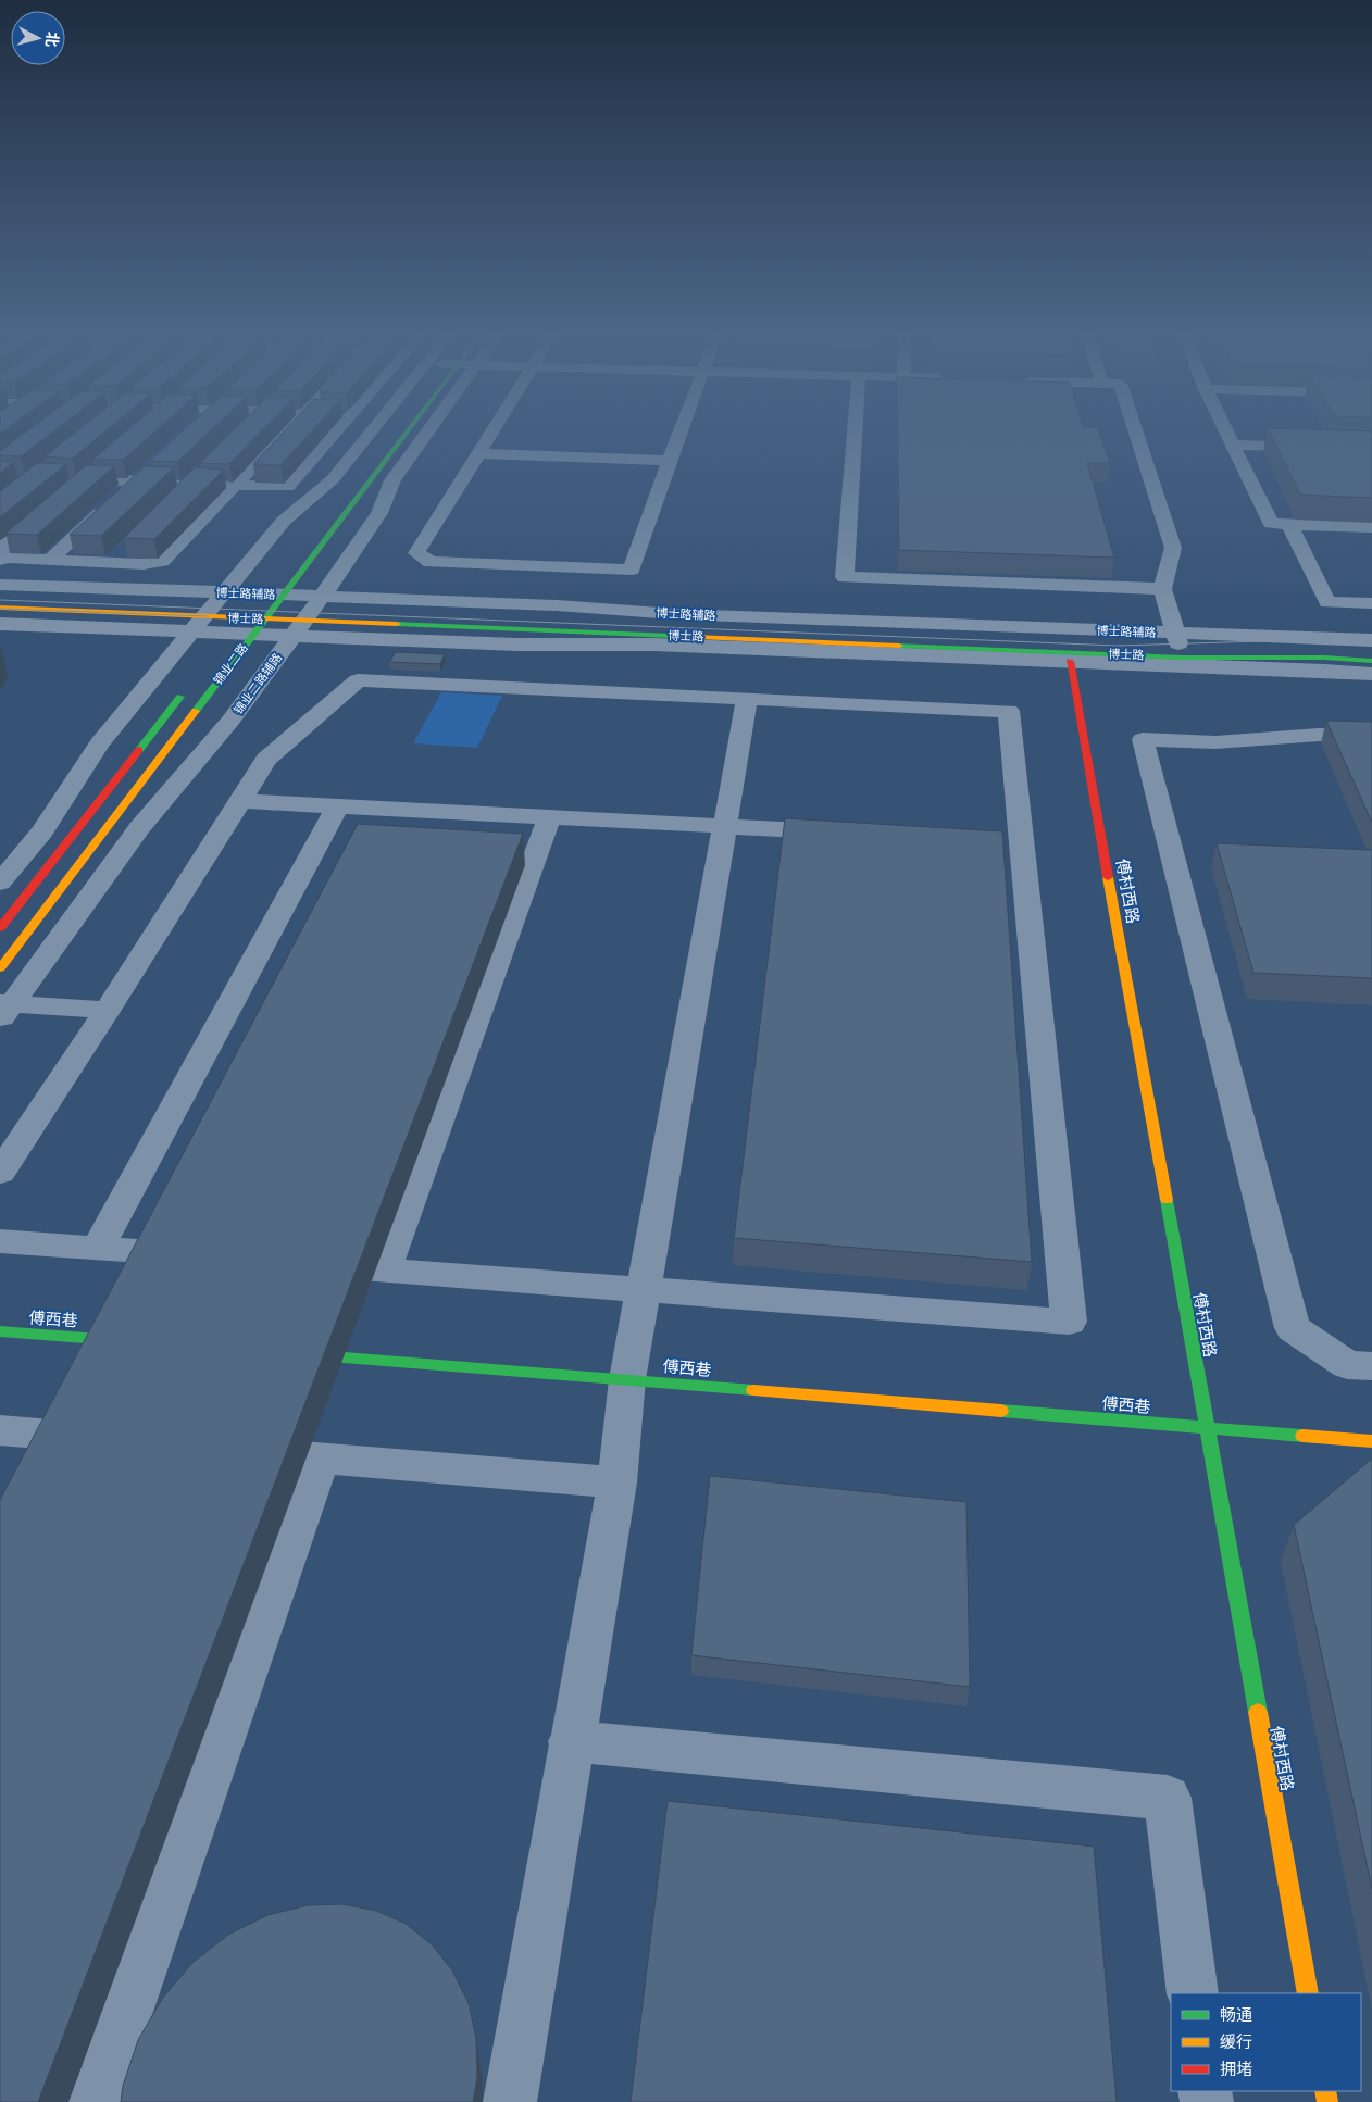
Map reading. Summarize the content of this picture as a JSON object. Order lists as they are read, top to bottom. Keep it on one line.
{"streets":{"main road":["博士路","锦业二路","傅村西路","傅西巷"],"street":["博士路辅路","锦业二路辅路"]},"crossings":[["博士路辅路","博士路"],["博士路辅路","锦业二路"],["博士路辅路","锦业二路辅路"],["博士路辅路","傅村西路"],["博士路","锦业二路"],["博士路","锦业二路辅路"],["傅村西路","傅西巷"]],"legend":["畅通","缓行","拥堵"],"north":"right"}
